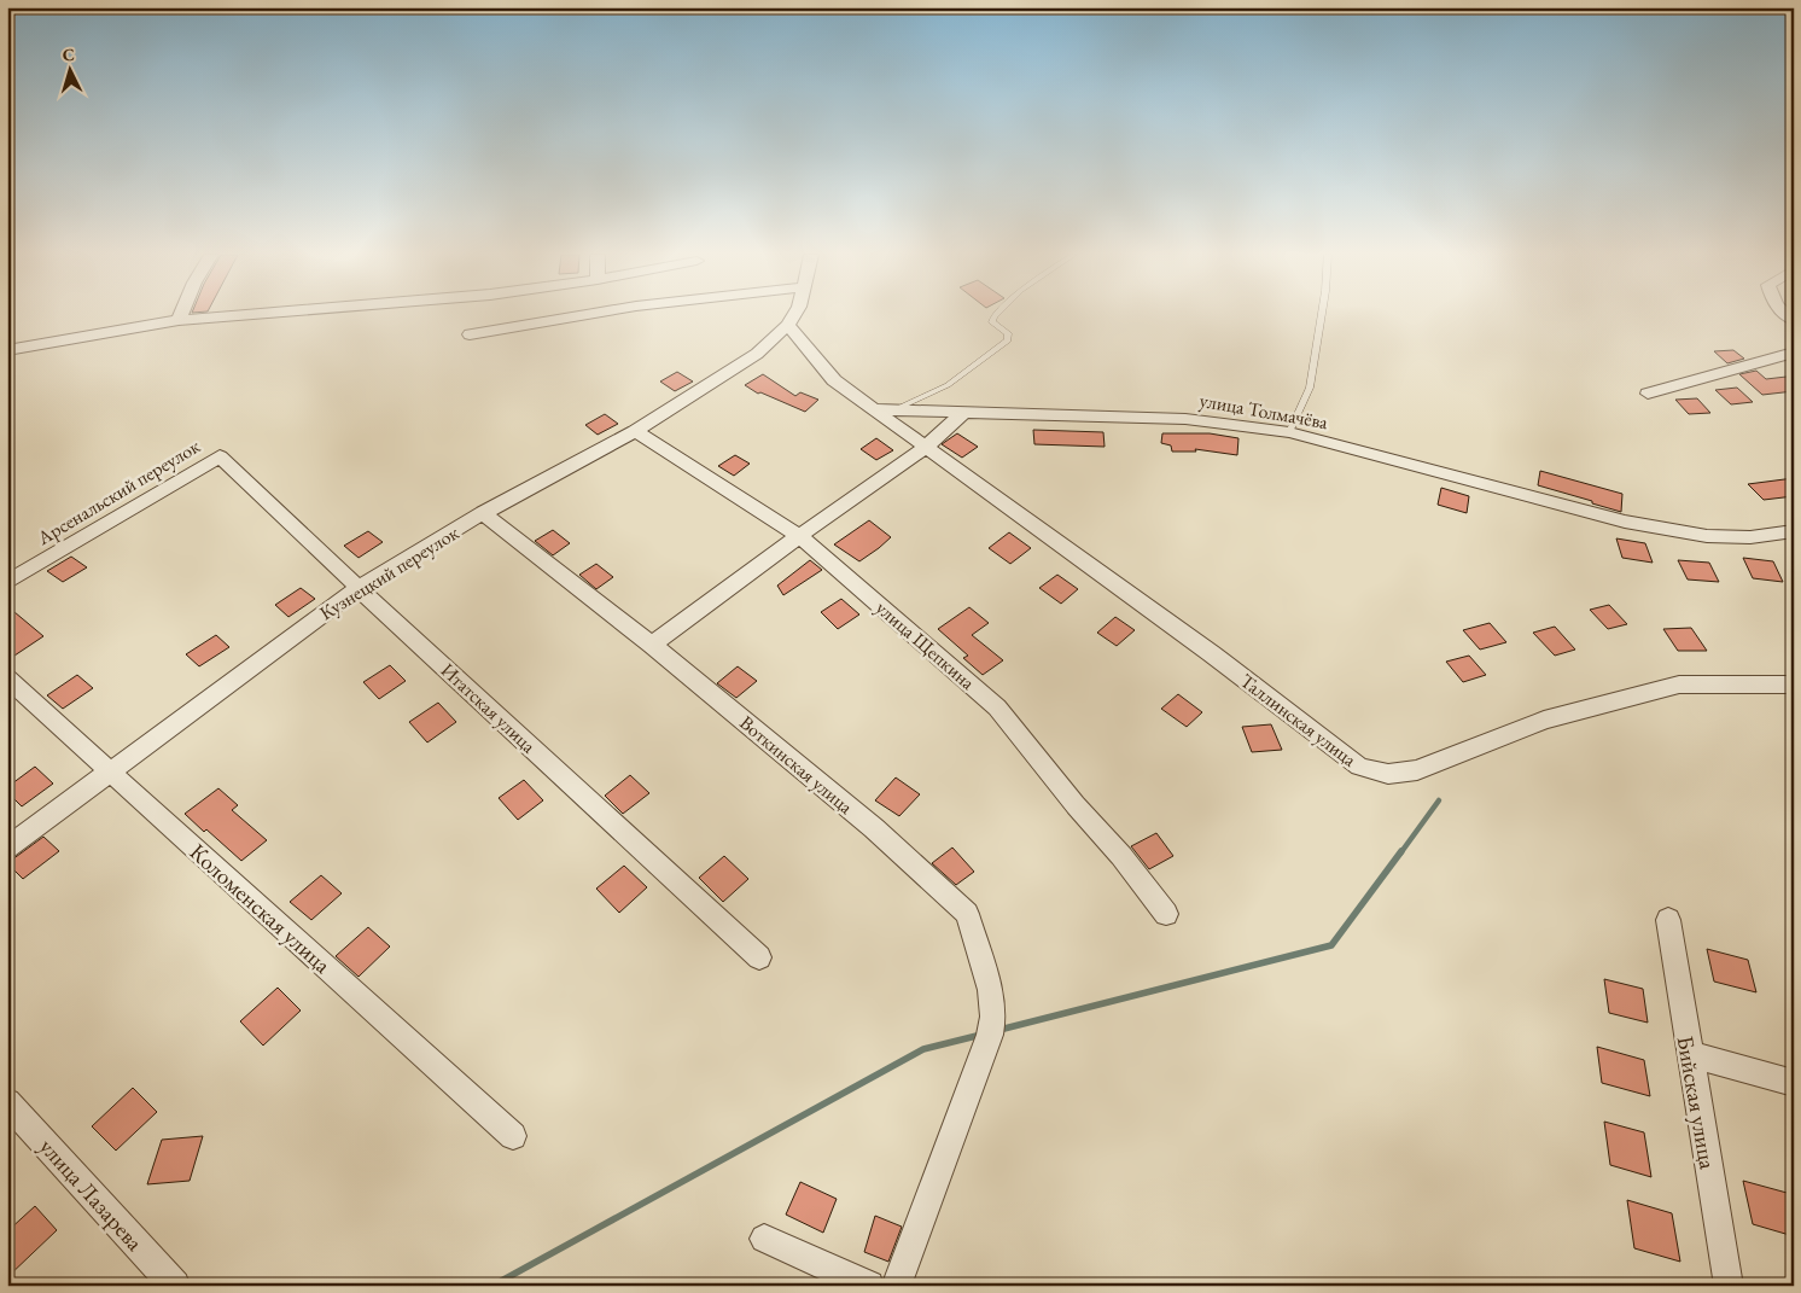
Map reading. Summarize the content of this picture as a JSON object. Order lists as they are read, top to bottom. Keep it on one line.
{"streets":{"street":["улица Толмачёва","Арсенальский переулок","Кузнецкий переулок","улица Щепкина","Итатская улица","Таллинская улица","Воткинская улица","Коломенская улица","Бийская улица","улица Лазарева"]},"crossings":[["улица Толмачёва","Таллинская улица"],["Арсенальский переулок","Итатская улица"],["Кузнецкий переулок","улица Щепкина"],["Кузнецкий переулок","Итатская улица"],["Кузнецкий переулок","Воткинская улица"],["Кузнецкий переулок","Коломенская улица"]],"north":"top"}
